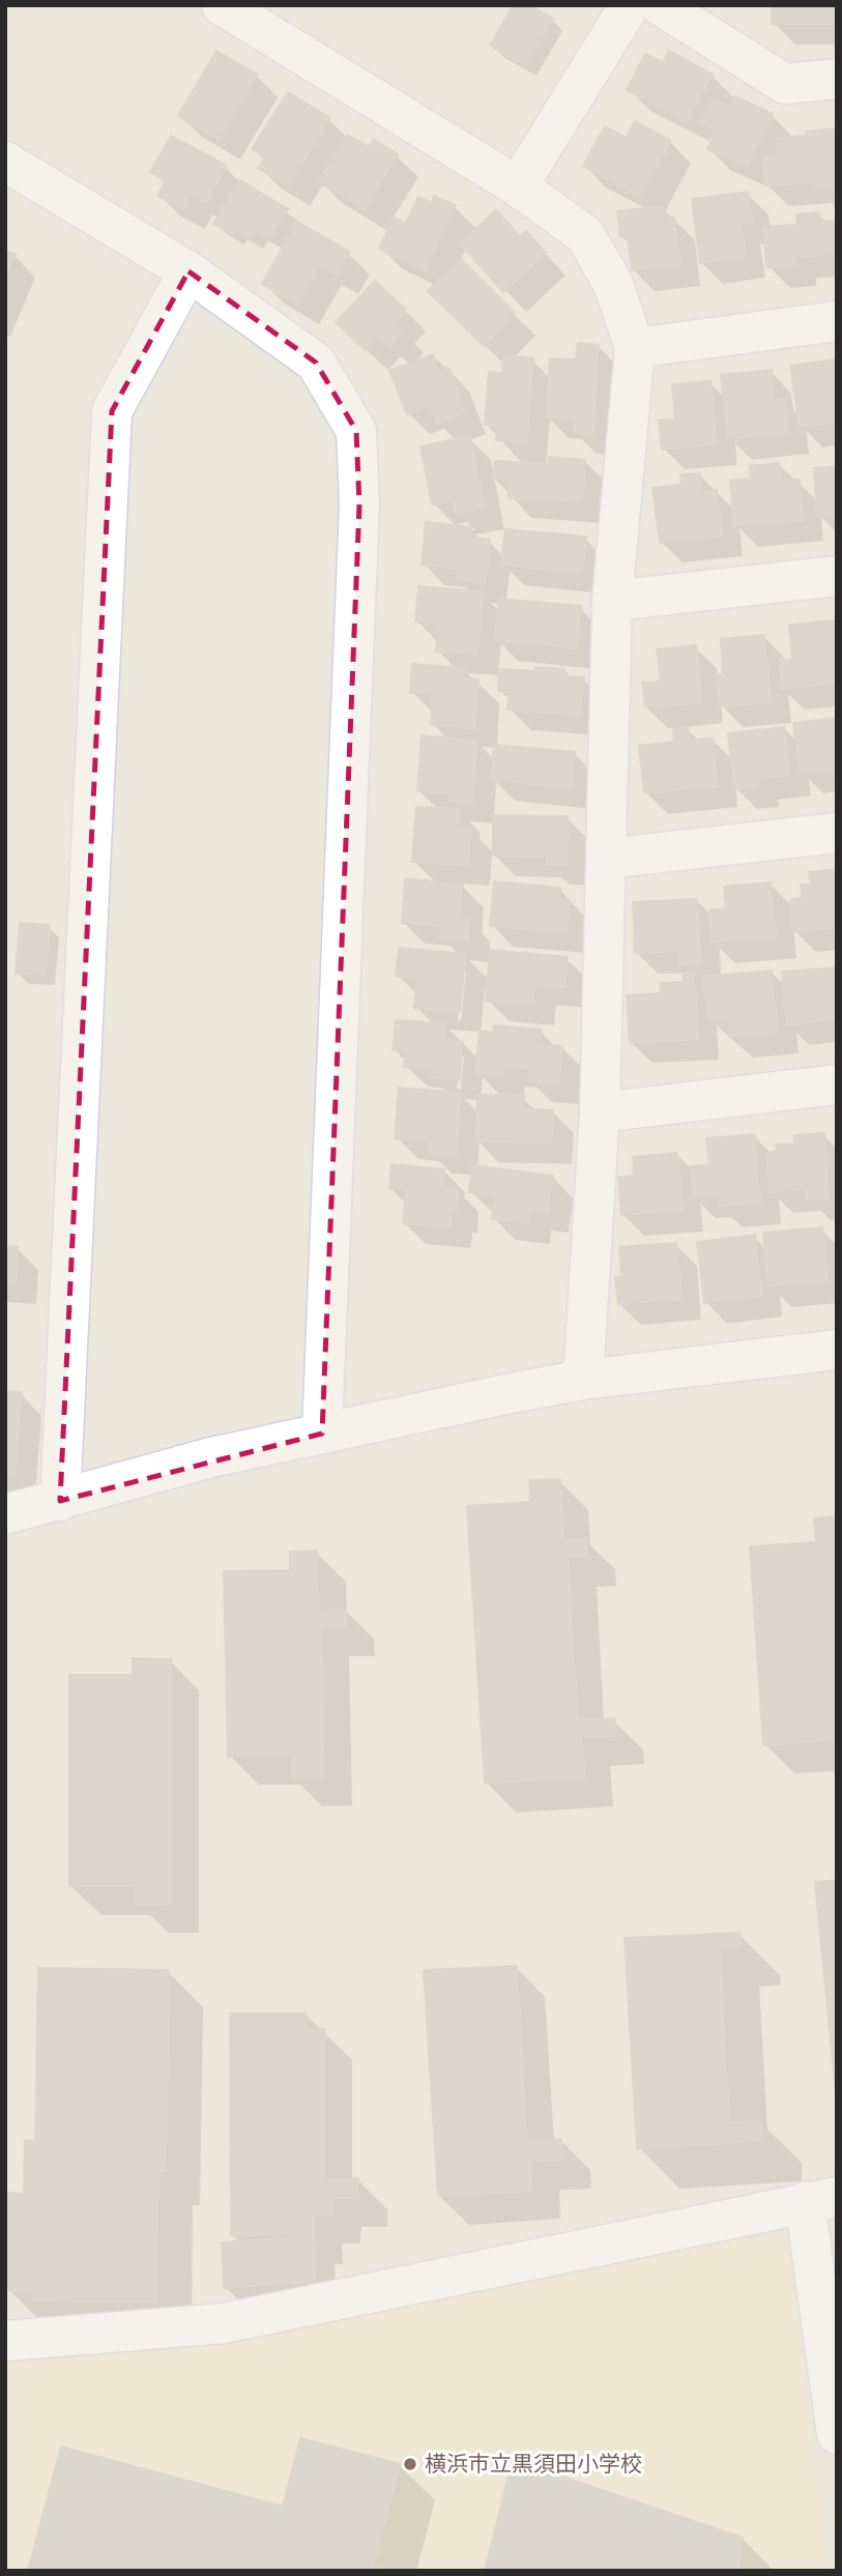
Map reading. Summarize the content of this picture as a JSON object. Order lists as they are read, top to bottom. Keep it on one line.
{"places":["横浜市立黒須田小学校"]}
